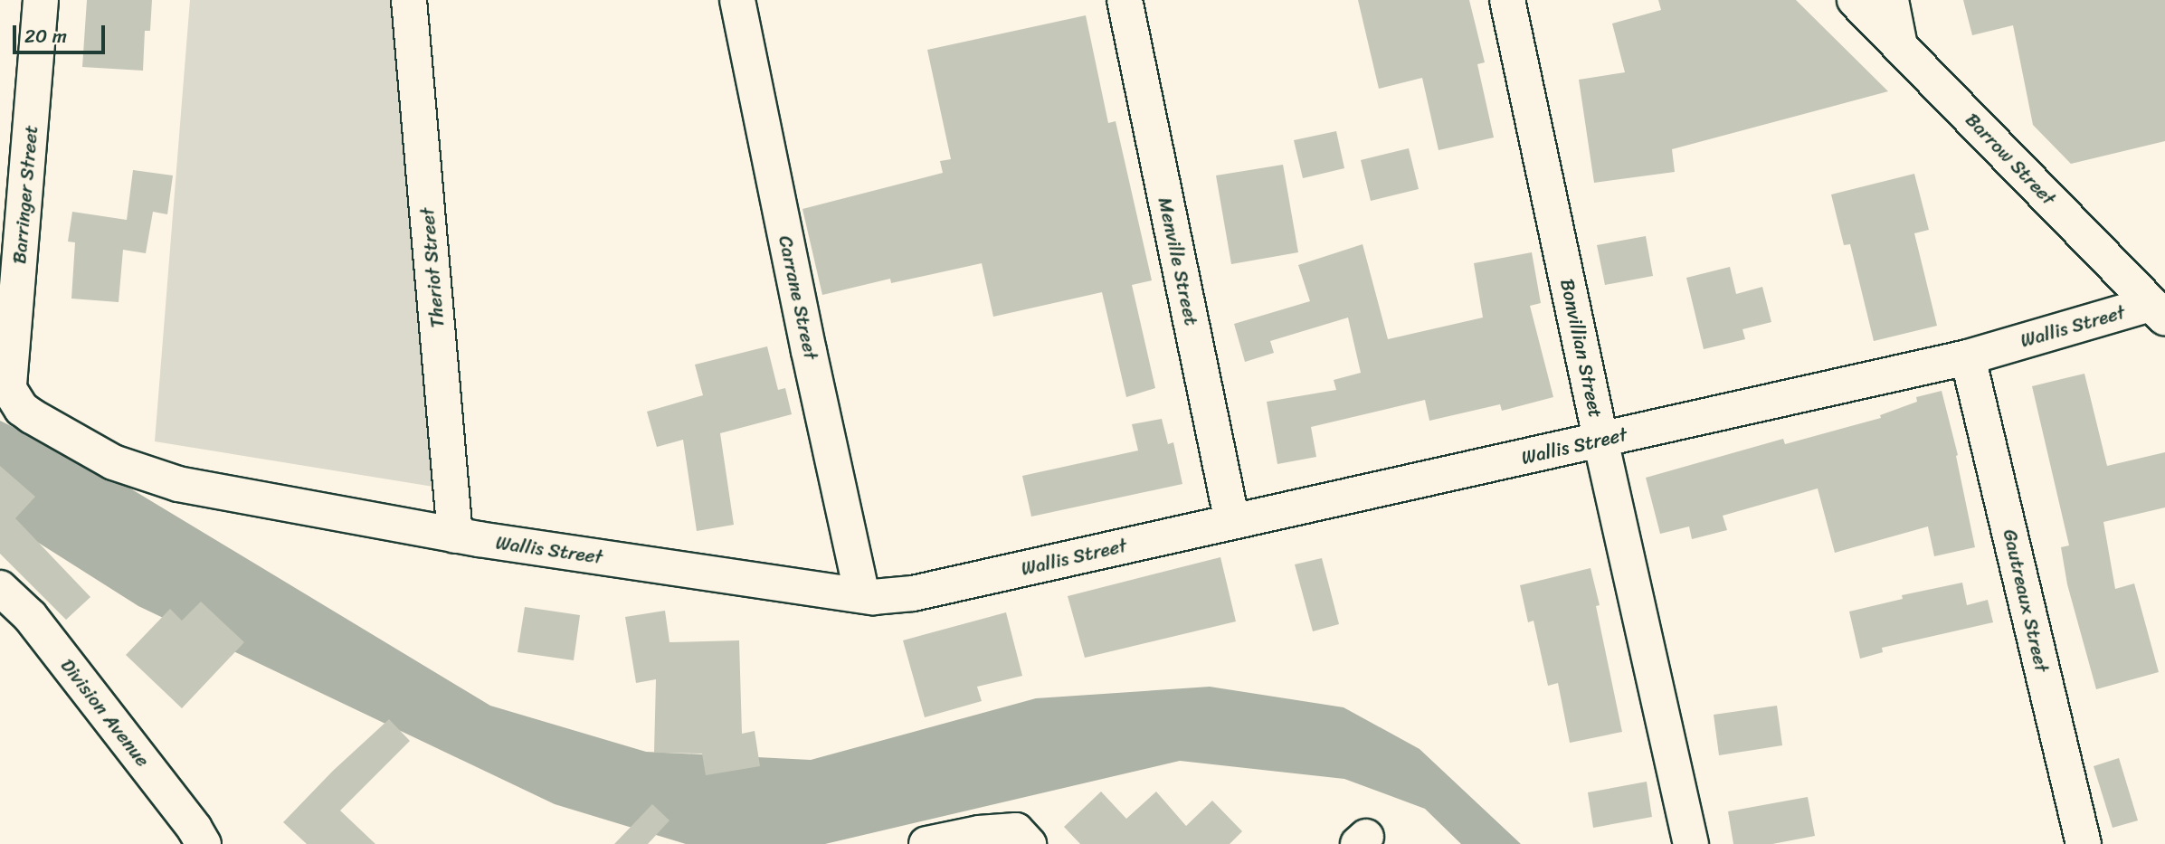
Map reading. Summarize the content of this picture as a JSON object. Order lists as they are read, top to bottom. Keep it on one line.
{"streets":{"street":["Barrow Street","Barringer Street","Menville Street","Theriot Street","Carrane Street","Wallis Street","Bonvillian Street","Gautreaux Street","Division Avenue"]},"crossings":[["Barrow Street","Wallis Street"],["Barringer Street","Wallis Street"],["Menville Street","Wallis Street"],["Theriot Street","Wallis Street"],["Carrane Street","Wallis Street"],["Wallis Street","Bonvillian Street"],["Wallis Street","Gautreaux Street"]],"scale_bar":"20 m"}
